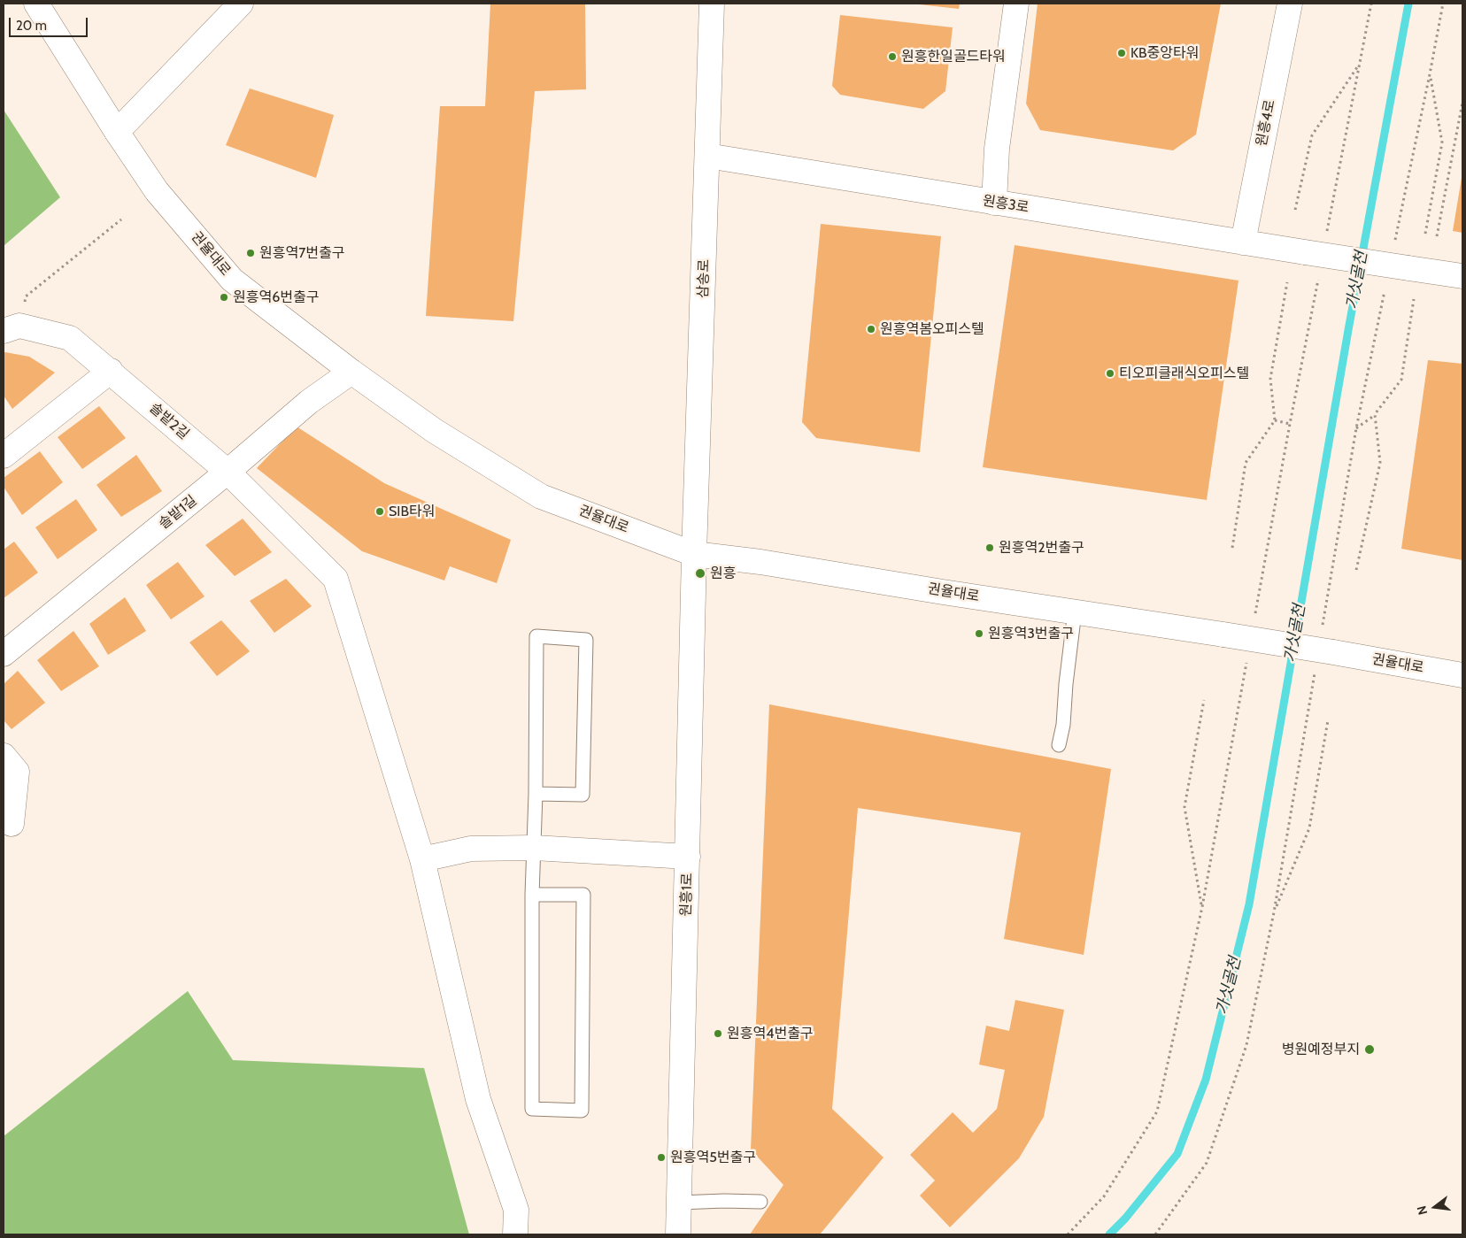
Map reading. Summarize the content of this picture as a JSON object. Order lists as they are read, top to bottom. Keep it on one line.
{"streets":{"street":["원흥4로","원흥3로","권율대로","삼송로","솔밭2길","솔밭1길","원흥1로"]},"crossings":[["원흥4로","원흥3로"],["원흥3로","삼송로"],["권율대로","삼송로"],["권율대로","솔밭1길"],["권율대로","원흥1로"],["삼송로","원흥1로"],["솔밭2길","솔밭1길"]],"water":["가싯골천"],"places":["KB중앙타워","원흥한일골드타워","원흥역7번출구","원흥역6번출구","원흥역봄오피스텔","티오피클래식오피스텔","SIB타워","원흥역2번출구","원흥","원흥역3번출구","원흥역4번출구","병원예정부지","원흥역5번출구"],"scale_bar":"20 m","north":"left"}
